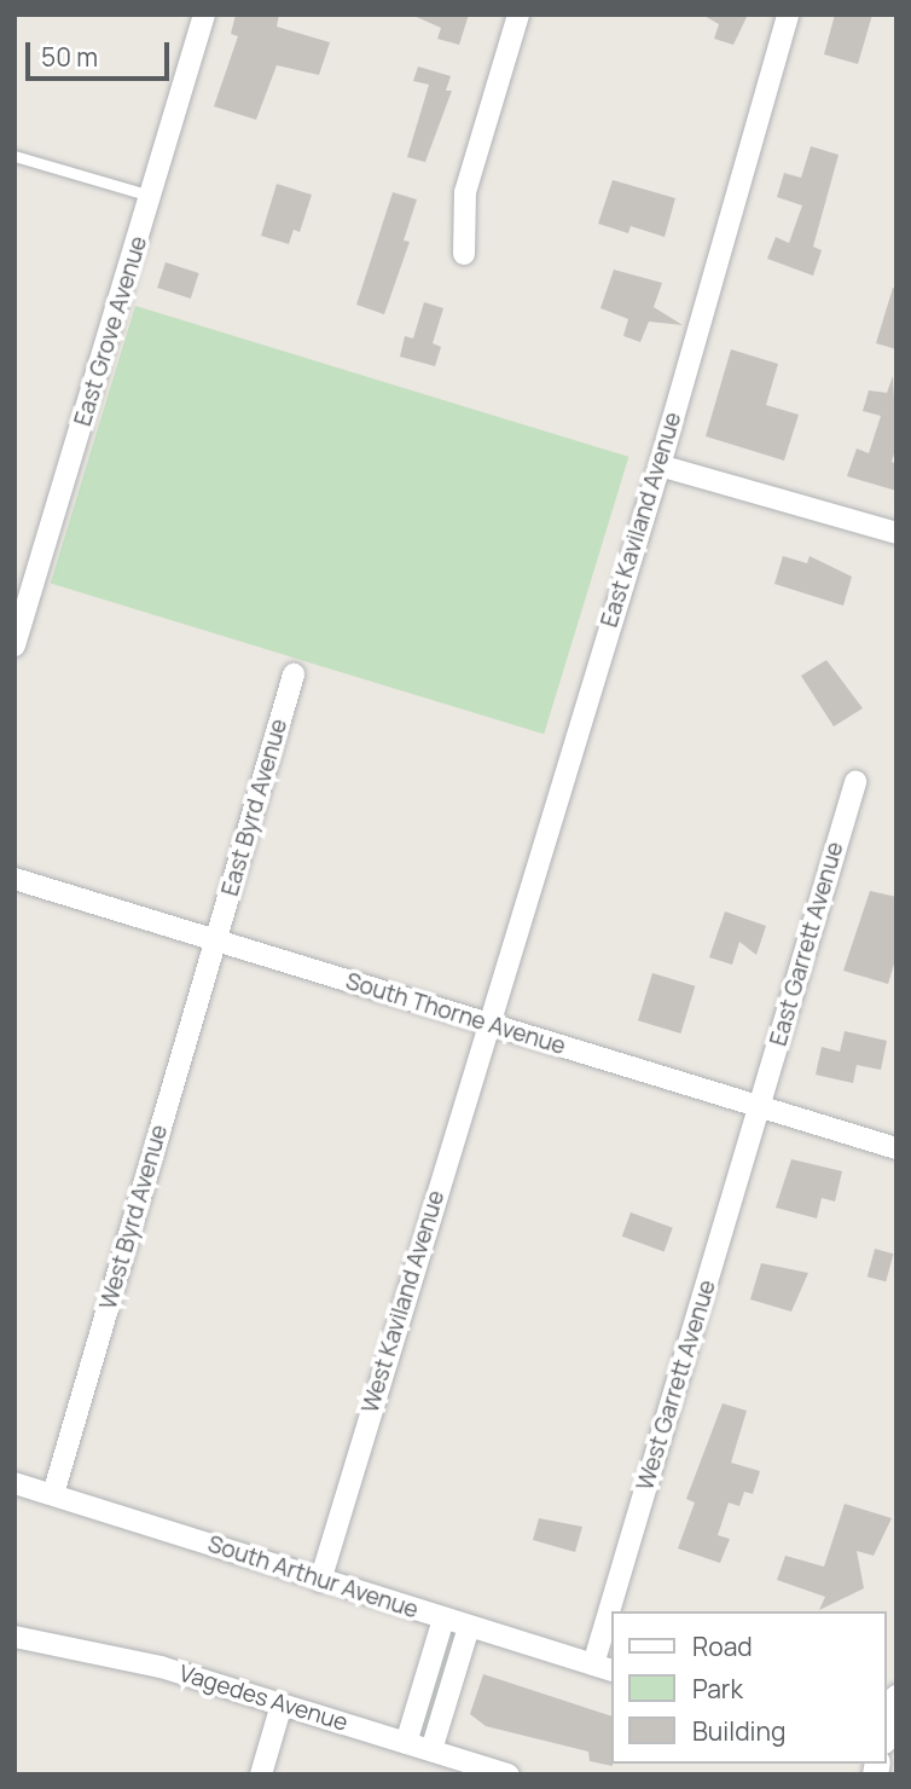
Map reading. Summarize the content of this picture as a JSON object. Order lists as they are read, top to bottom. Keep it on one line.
{"streets":{"street":["East Grove Avenue","East Kaviland Avenue","East Byrd Avenue","East Garrett Avenue","South Thorne Avenue","West Byrd Avenue","West Kaviland Avenue","West Garrett Avenue","South Arthur Avenue","Vagedes Avenue"]},"crossings":[["East Kaviland Avenue","South Thorne Avenue"],["East Kaviland Avenue","West Kaviland Avenue"],["East Byrd Avenue","South Thorne Avenue"],["East Byrd Avenue","West Byrd Avenue"],["East Garrett Avenue","South Thorne Avenue"],["East Garrett Avenue","West Garrett Avenue"],["South Thorne Avenue","West Byrd Avenue"],["South Thorne Avenue","West Kaviland Avenue"],["South Thorne Avenue","West Garrett Avenue"],["West Byrd Avenue","South Arthur Avenue"],["West Kaviland Avenue","South Arthur Avenue"],["West Garrett Avenue","South Arthur Avenue"]],"legend":["Road","Park","Building"],"scale_bar":"50 m"}
